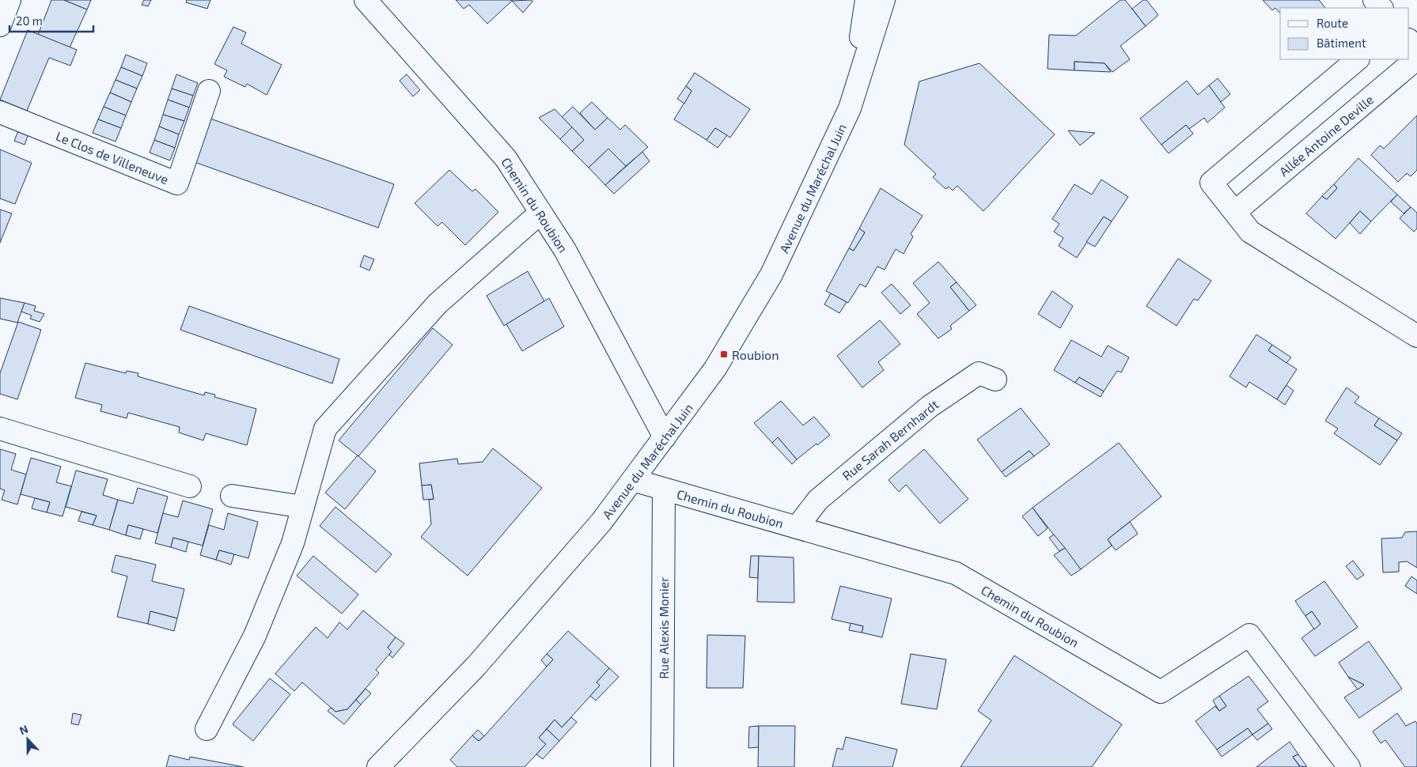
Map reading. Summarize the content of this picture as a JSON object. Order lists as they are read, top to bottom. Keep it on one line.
{"streets":{"street":["Allée Antoine Deville","Le Clos de Villeneuve","Avenue du Maréchal Juin","Chemin du Roubion","Rue Sarah Bernhardt","Rue Alexis Monier"]},"crossings":[["Avenue du Maréchal Juin","Chemin du Roubion"],["Chemin du Roubion","Rue Sarah Bernhardt"],["Chemin du Roubion","Rue Alexis Monier"]],"places":{"transit":["Roubion"]},"legend":["Route","Bâtiment"],"scale_bar":"20 m","north":"top"}
